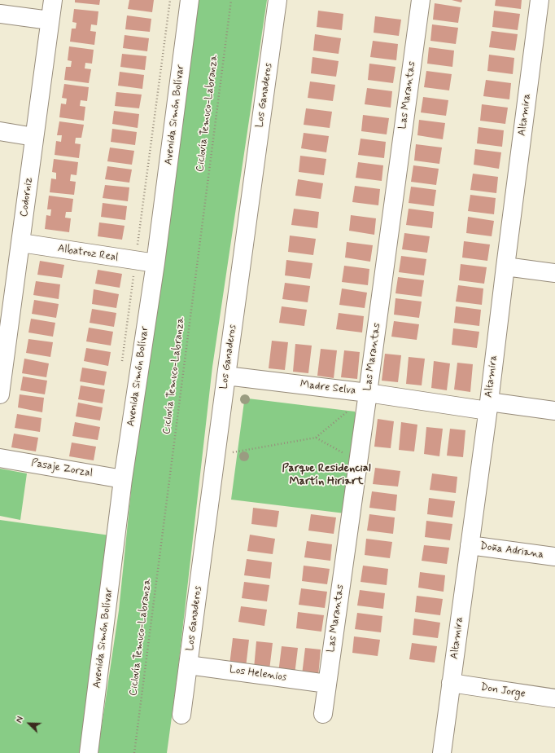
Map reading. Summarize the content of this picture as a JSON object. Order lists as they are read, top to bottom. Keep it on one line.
{"streets":{"street":["Los Ganaderos","Las Marantas","Avenida Simón Bolívar","Altamira","Codorniz","Albatroz Real","Madre Selva","Pasaje Zorzal","Doña Adriana","Los Helenios","Don Jorge"],"path":["Ciclovía Temuco-Labranza"]},"crossings":[["Los Ganaderos","Madre Selva"],["Los Ganaderos","Los Helenios"],["Las Marantas","Madre Selva"],["Las Marantas","Los Helenios"],["Avenida Simón Bolívar","Albatroz Real"],["Avenida Simón Bolívar","Pasaje Zorzal"],["Altamira","Madre Selva"],["Altamira","Doña Adriana"],["Altamira","Don Jorge"],["Codorniz","Albatroz Real"]],"districts":["Parque Residencial Martín Hiriart"],"north":"top left"}
